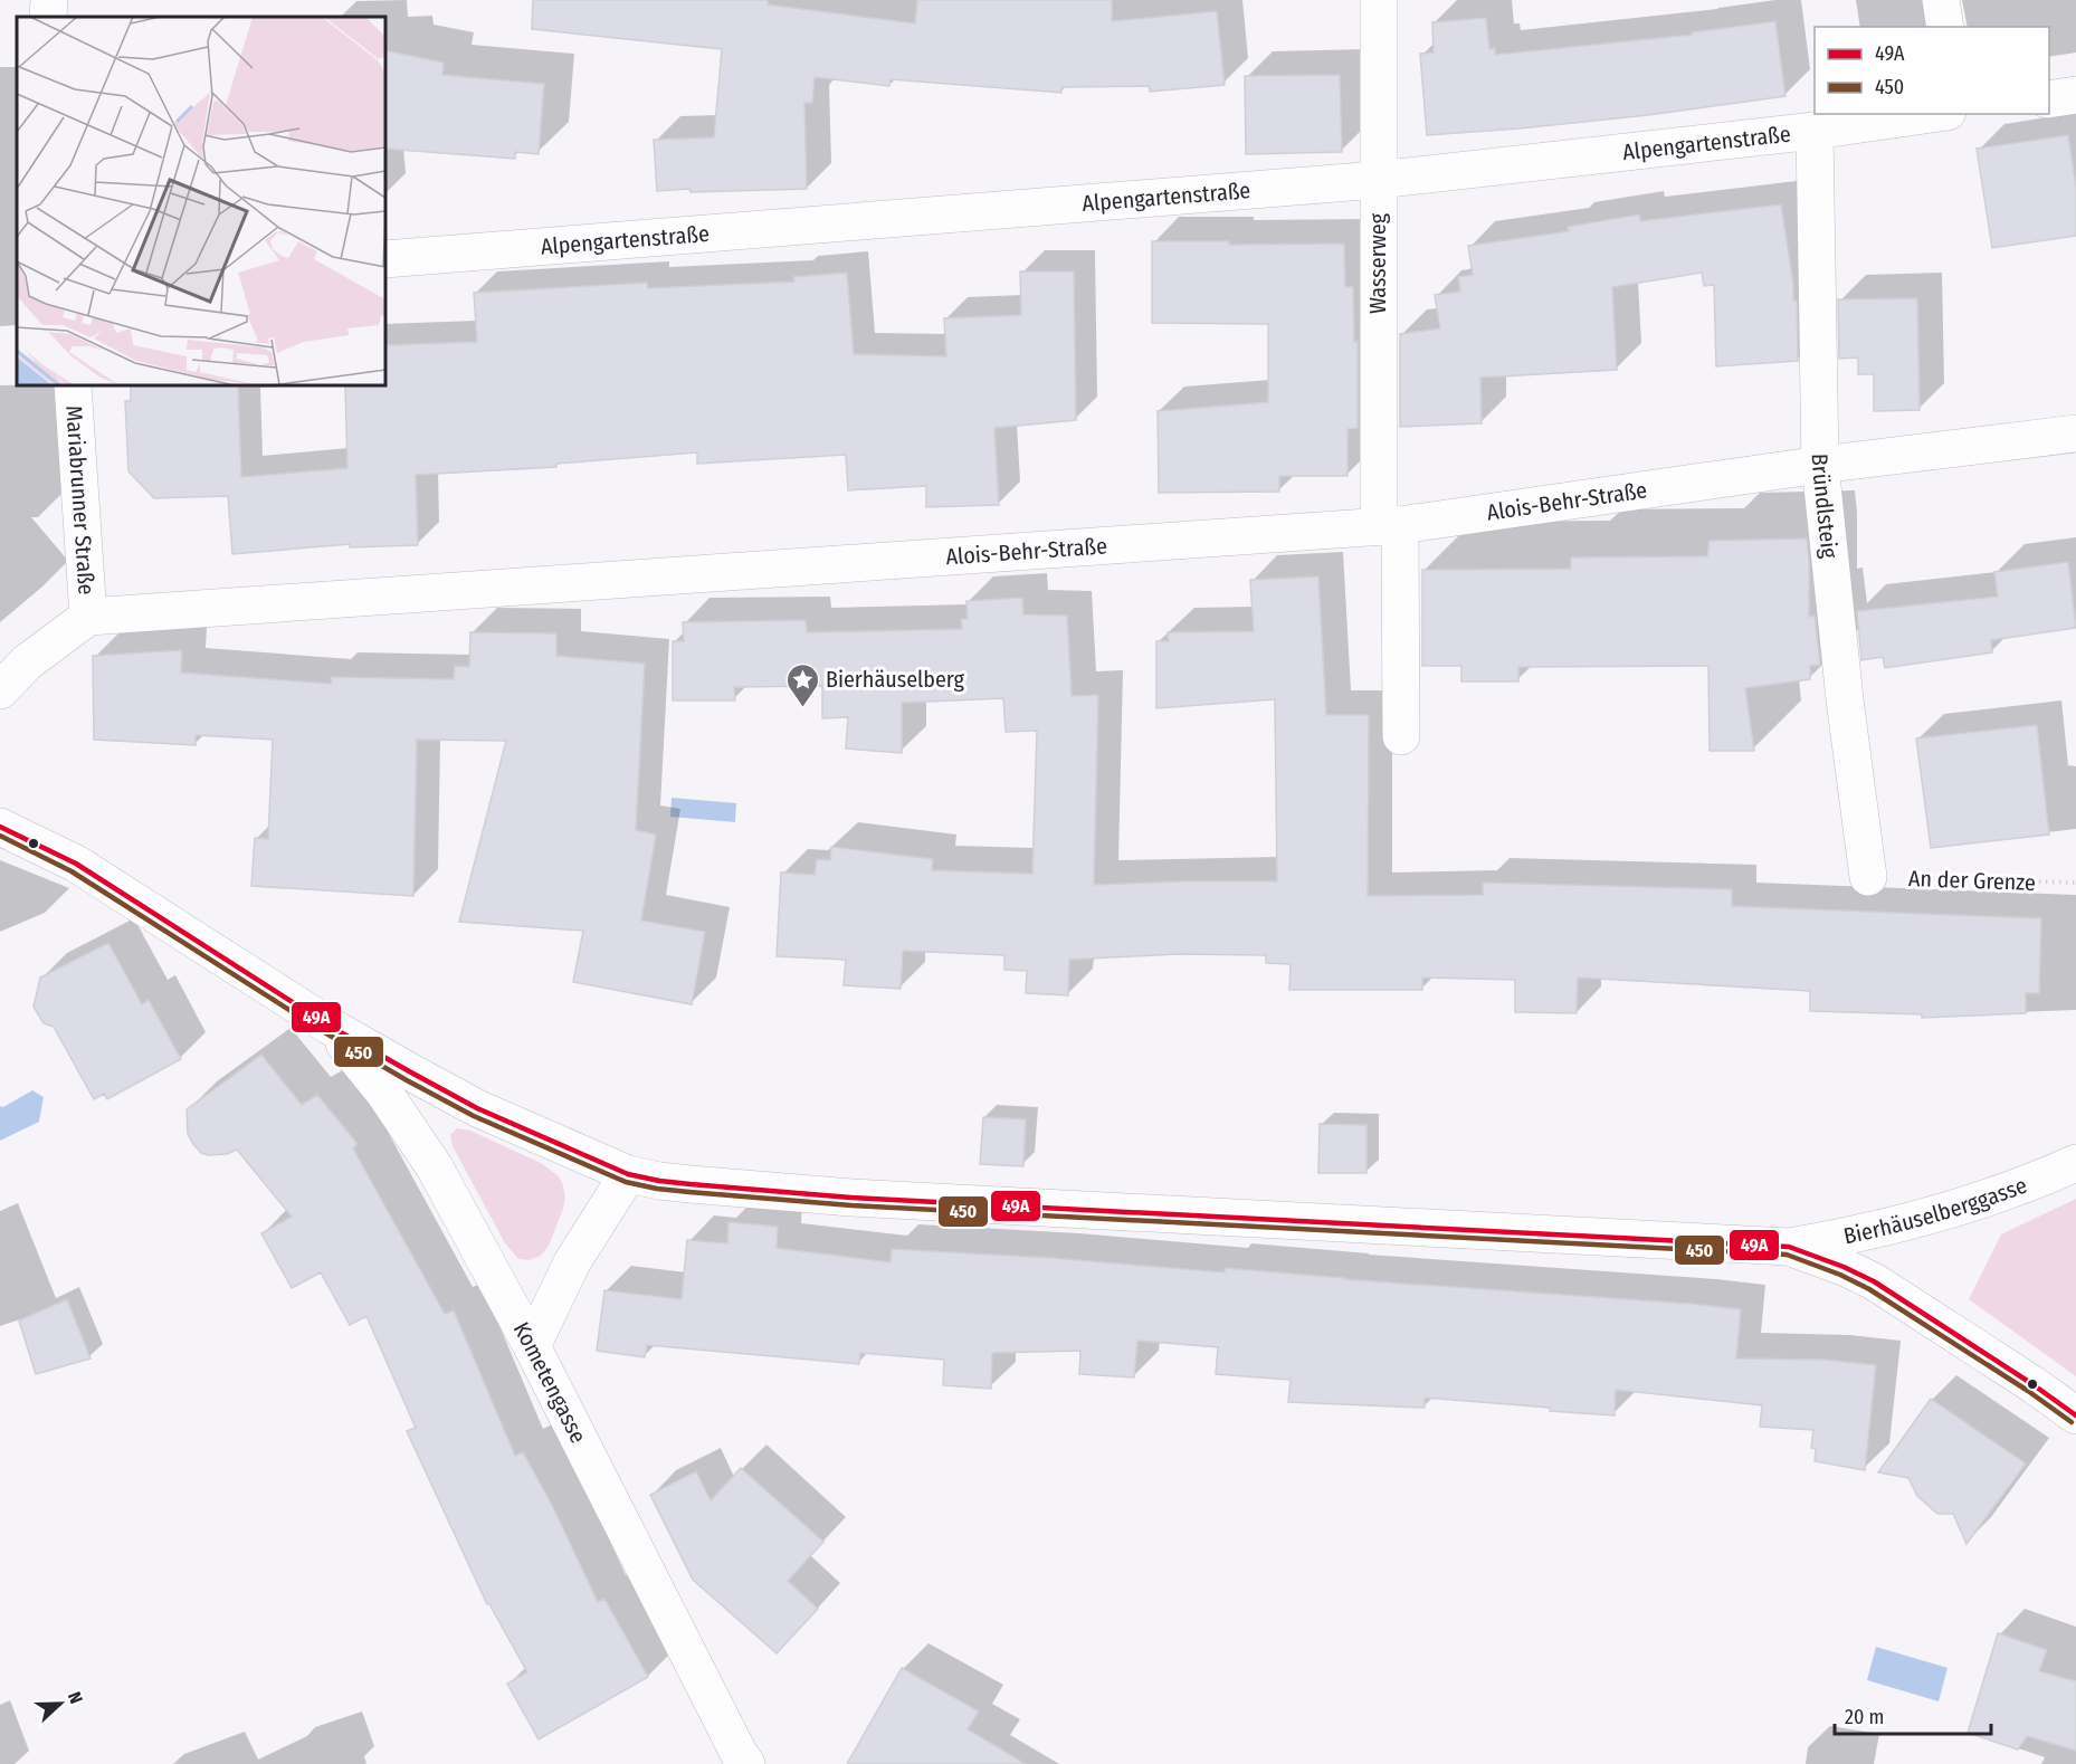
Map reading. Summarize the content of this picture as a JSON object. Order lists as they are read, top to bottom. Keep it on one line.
{"streets":{"street":["Alpengartenstraße","Wasserweg","Mariabrunner Straße","Alois-Behr-Straße","Bründlsteig","Bierhäuselberggasse","Kometengasse"],"path":["An der Grenze"]},"crossings":[["Alpengartenstraße","Wasserweg"],["Alpengartenstraße","Bründlsteig"],["Wasserweg","Alois-Behr-Straße"],["Mariabrunner Straße","Alois-Behr-Straße"],["Alois-Behr-Straße","Bründlsteig"],["Bründlsteig","An der Grenze"],["Bierhäuselberggasse","Kometengasse"]],"places":{"place":["Bierhäuselberg"]},"lines":["transit line 49A","transit line 450"],"legend":["49A","450"],"scale_bar":"20 m","north":"right"}
